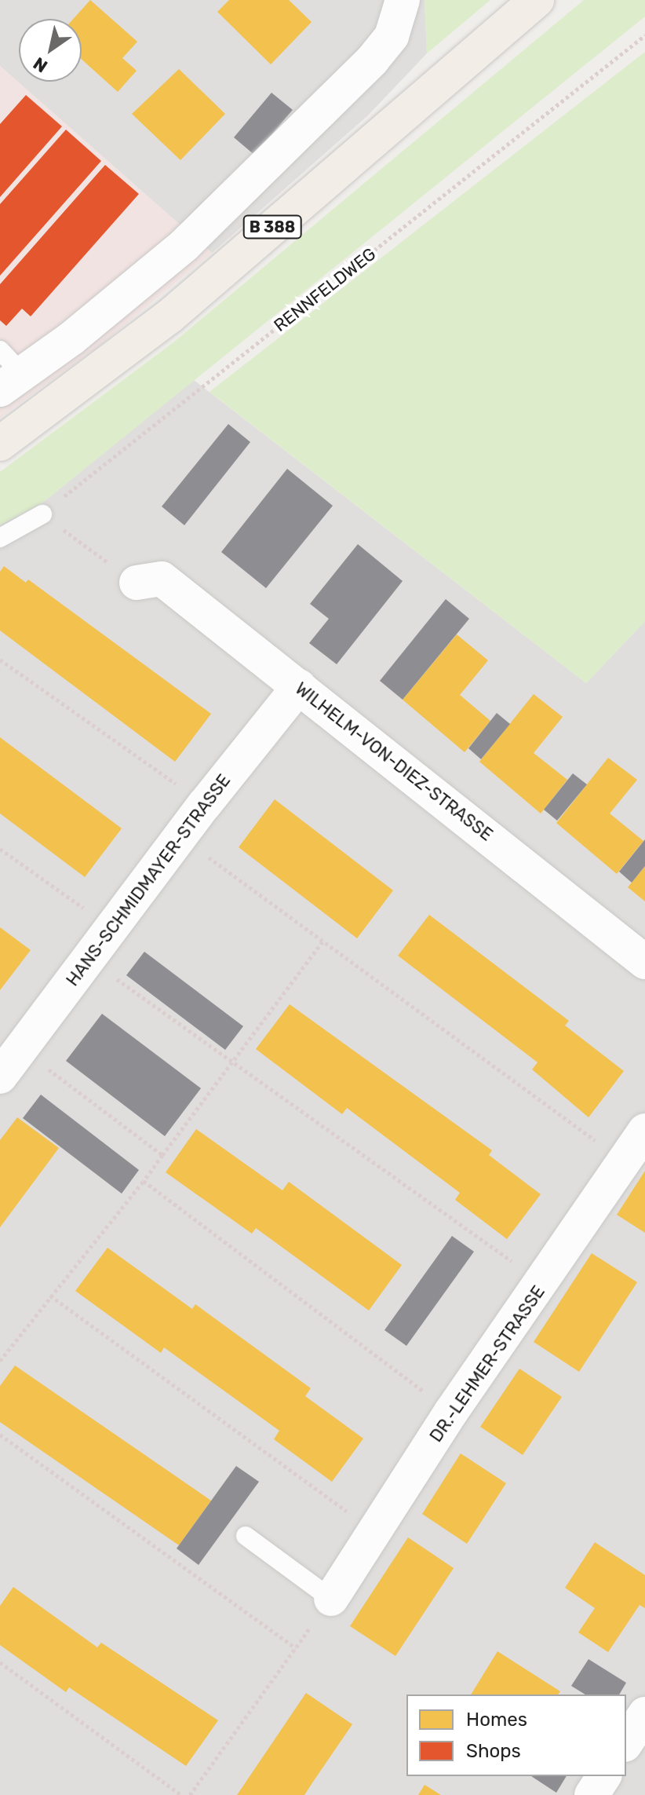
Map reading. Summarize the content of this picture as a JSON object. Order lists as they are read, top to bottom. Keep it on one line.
{"streets":{"main road":["B 388"],"street":["WILHELM-VON-DIEZ-STRASSE","HANS-SCHMIDMAYER-STRASSE","DR.-LEHMER-STRASSE"],"path":["RENNFELDWEG"]},"crossings":[["WILHELM-VON-DIEZ-STRASSE","HANS-SCHMIDMAYER-STRASSE"]],"legend":["Homes","Shops"],"north":"bottom left"}
